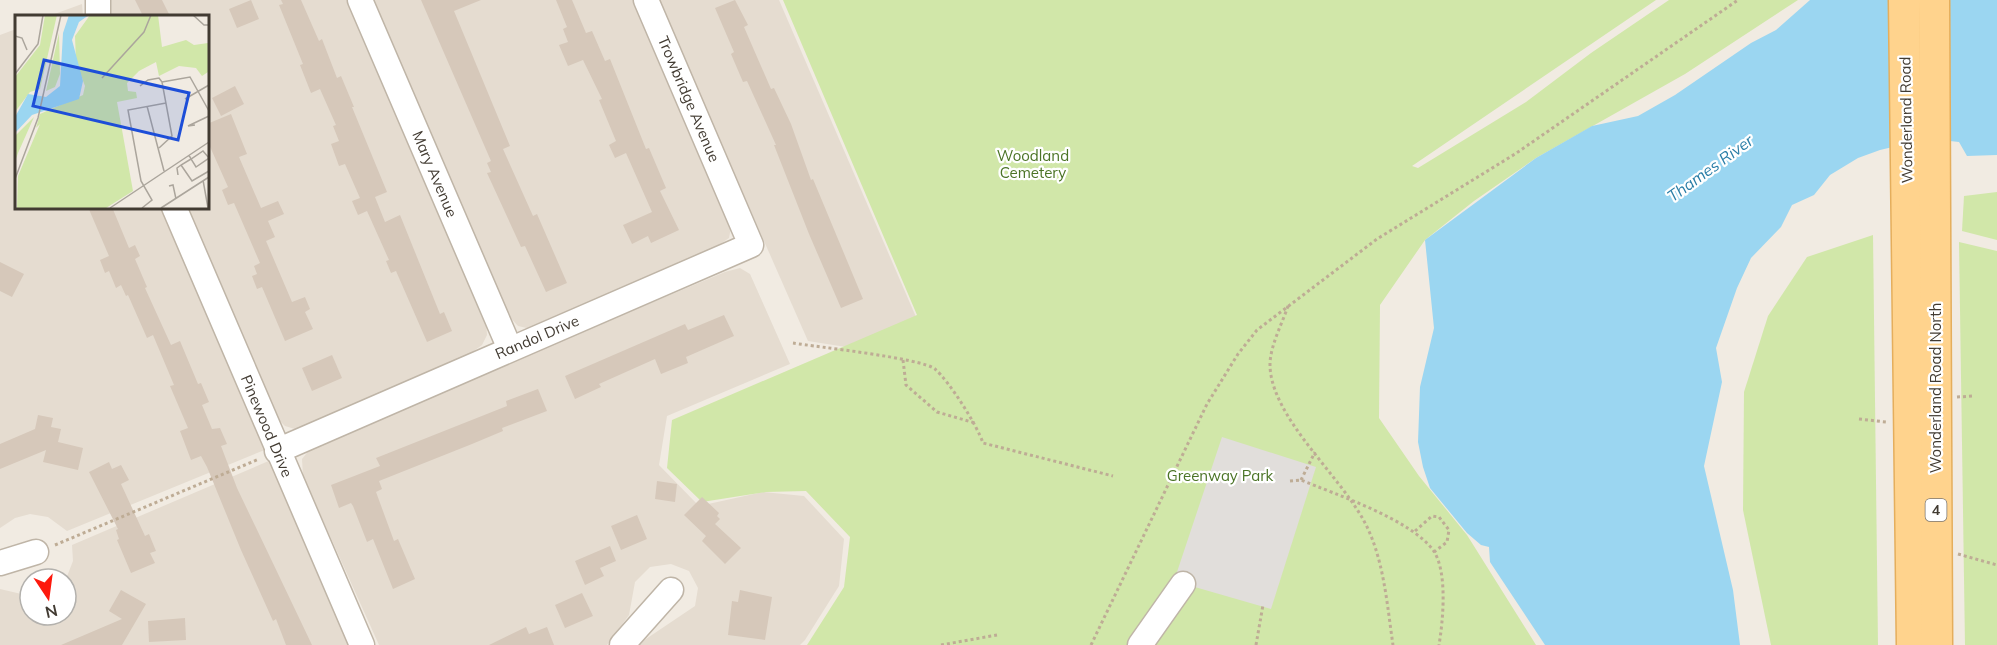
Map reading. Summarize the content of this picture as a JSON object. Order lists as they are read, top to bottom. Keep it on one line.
{"streets":{"main road":["Wonderland Road","Wonderland Road North","4"],"street":["Trowbridge Avenue","Mary Avenue","Randol Drive","Pinewood Drive"]},"crossings":[["Trowbridge Avenue","Randol Drive"],["Wonderland Road","Wonderland Road North"],["Mary Avenue","Randol Drive"],["Randol Drive","Pinewood Drive"]],"water":["Thames River"],"parks":["Woodland Cemetery","Greenway Park"],"north":"bottom"}
